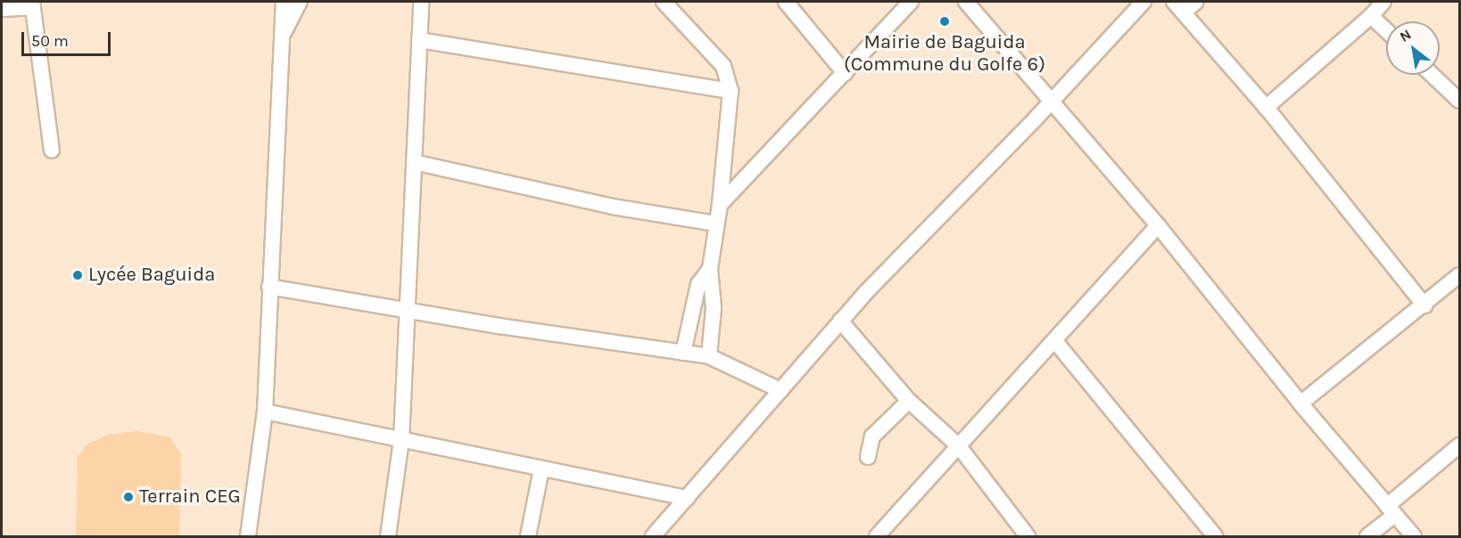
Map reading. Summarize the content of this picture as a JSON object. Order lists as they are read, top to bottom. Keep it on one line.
{"places":["Mairie de Baguida (Commune du Golfe 6)","Lycée Baguida","Terrain CEG"],"scale_bar":"50 m","north":"top left"}
